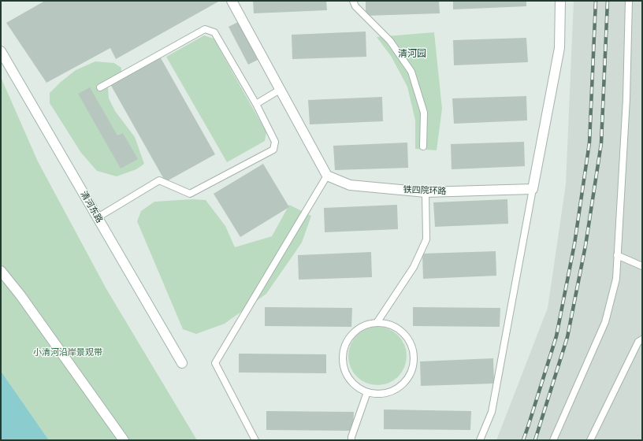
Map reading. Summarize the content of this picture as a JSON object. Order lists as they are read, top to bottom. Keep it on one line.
{"streets":{"street":["铁四院环路","清河东路"]},"districts":["清河园"],"parks":["小清河沿岸景观带"]}
